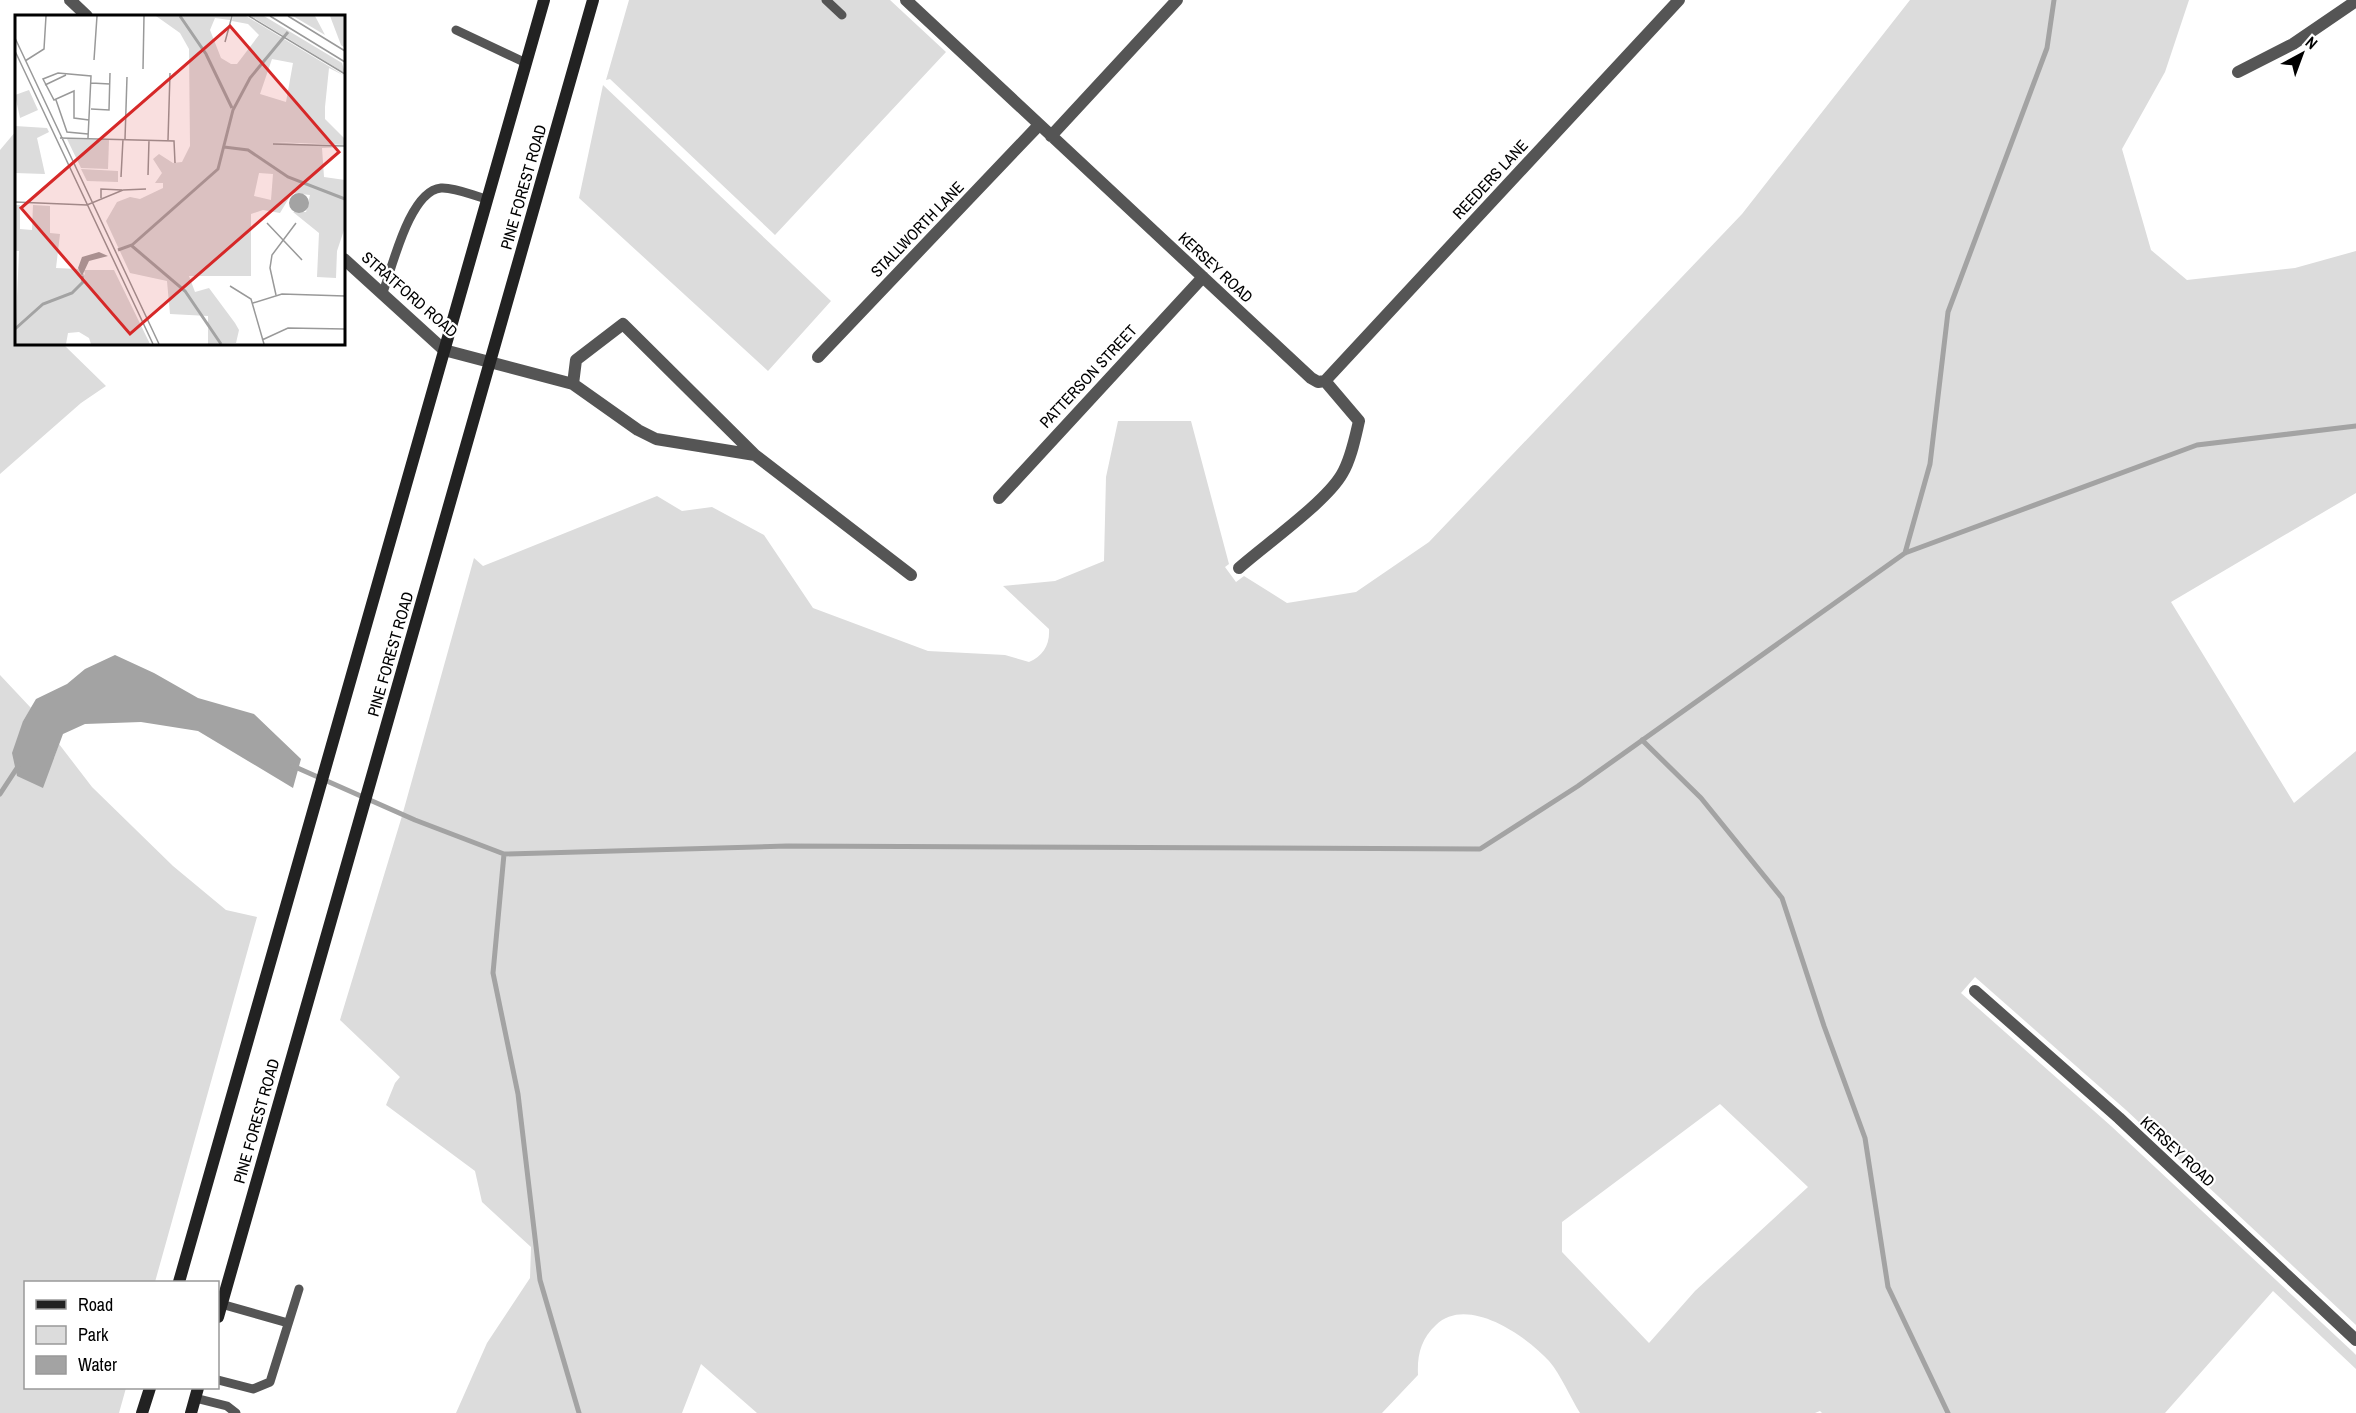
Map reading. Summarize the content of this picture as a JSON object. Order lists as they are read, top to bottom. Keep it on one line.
{"streets":{"main road":["PINE FOREST ROAD"],"street":["REEDERS LANE","STALLWORTH LANE","KERSEY ROAD","STRATFORD ROAD","PATTERSON STREET"]},"crossings":[["REEDERS LANE","KERSEY ROAD"],["PINE FOREST ROAD","STRATFORD ROAD"],["STALLWORTH LANE","KERSEY ROAD"],["KERSEY ROAD","PATTERSON STREET"]],"legend":["Road","Park","Water"],"north":"top right"}
